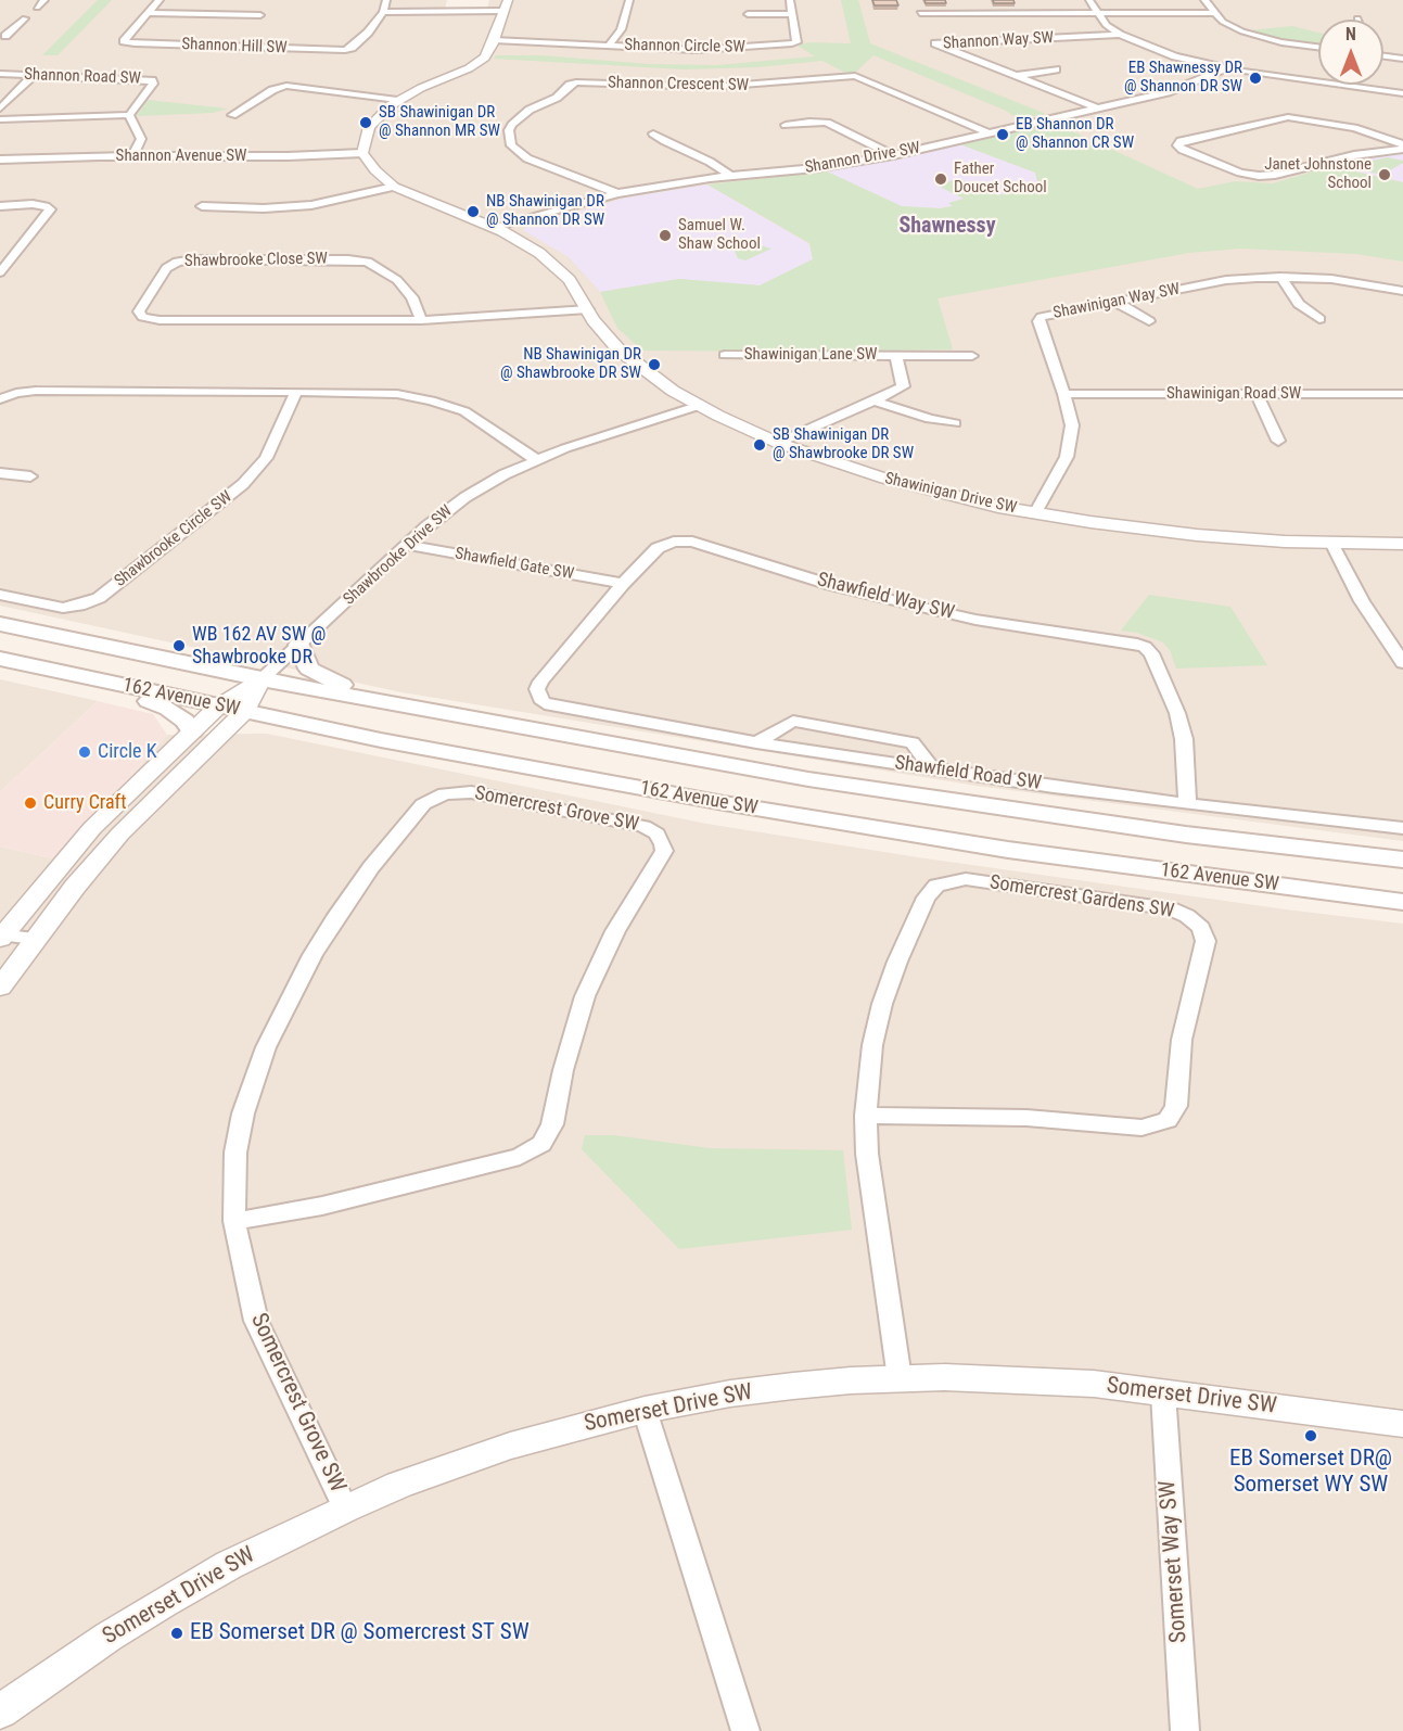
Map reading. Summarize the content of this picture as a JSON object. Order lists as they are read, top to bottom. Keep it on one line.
{"streets":{"main road":["162 Avenue SW"],"street":["Shannon Way SW","Shannon Hill SW","Shannon Circle SW","Shannon Road SW","Shannon Crescent SW","Shannon Avenue SW","Shannon Drive SW","Shawbrooke Close SW","Shawinigan Way SW","Shawinigan Lane SW","Shawinigan Road SW","Shawinigan Drive SW","Shawbrooke Circle SW","Shawbrooke Drive SW","Shawfield Gate SW","Shawfield Way SW","Shawfield Road SW","Somercrest Grove SW","Somercrest Gardens SW","Somerset Drive SW","Somerset Way SW"]},"crossings":[["Shannon Way SW","Shannon Drive SW"],["Shannon Road SW","Shannon Avenue SW"],["Shannon Crescent SW","Shannon Drive SW"],["Shannon Avenue SW","Shawinigan Drive SW"],["Shannon Drive SW","Shawinigan Drive SW"],["Shawbrooke Close SW","Shawinigan Drive SW"],["Shawinigan Way SW","Shawinigan Road SW"],["Shawinigan Way SW","Shawinigan Drive SW"],["Shawinigan Lane SW","Shawinigan Drive SW"],["Shawinigan Drive SW","Shawbrooke Drive SW"],["Shawbrooke Drive SW","Shawfield Gate SW"],["Shawbrooke Drive SW","162 Avenue SW"],["Shawfield Gate SW","Shawfield Way SW"],["Shawfield Way SW","Shawfield Road SW"],["Somercrest Grove SW","Somerset Drive SW"],["Somercrest Gardens SW","Somerset Drive SW"],["Somerset Drive SW","Somerset Way SW"]],"districts":["Shawnessy"],"places":["EB Shawnessy DR @ Shannon DR SW","SB Shawinigan DR @ Shannon MR SW","EB Shannon DR @ Shannon CR SW","Janet Johnstone School","Father Doucet School","NB Shawinigan DR @ Shannon DR SW","Samuel W. Shaw School","NB Shawinigan DR @ Shawbrooke DR SW","SB Shawinigan DR @ Shawbrooke DR SW","WB 162 AV SW @ Shawbrooke DR","Circle K","Curry Craft","EB Somerset DR@ Somerset WY SW","EB Somerset DR @ Somercrest ST SW"],"north":"top"}
